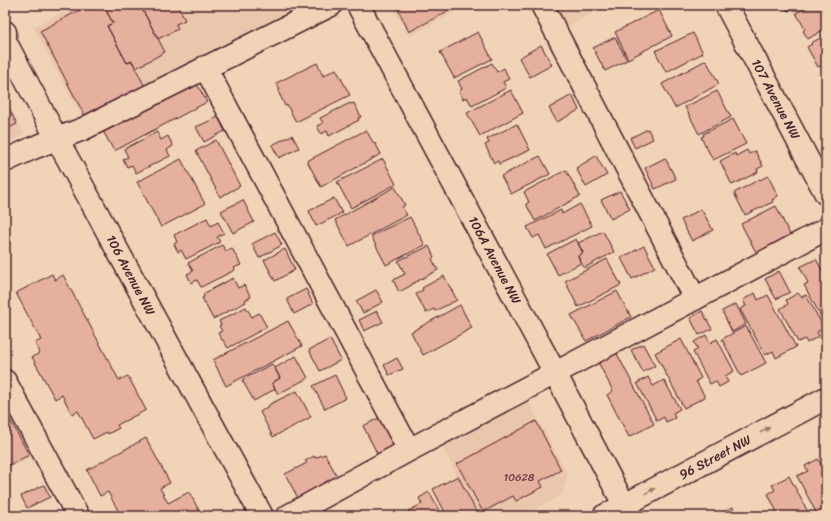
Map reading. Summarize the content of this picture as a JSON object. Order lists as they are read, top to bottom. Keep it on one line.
{"streets":{"street":["107 Avenue NW","106A Avenue NW","106 Avenue NW","96 Street NW"]},"crossings":[["106A Avenue NW","96 Street NW"]],"house_numbers":["10628"]}
